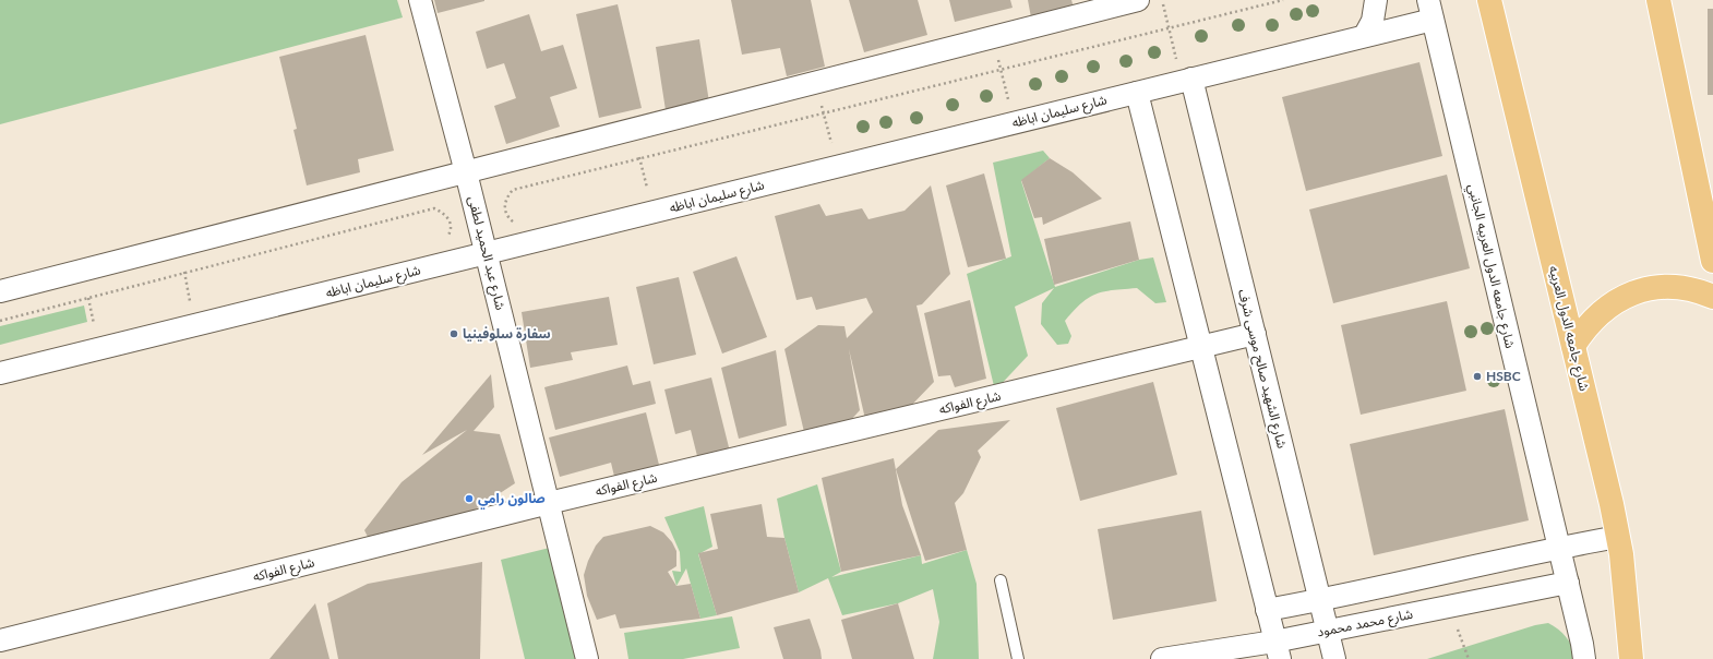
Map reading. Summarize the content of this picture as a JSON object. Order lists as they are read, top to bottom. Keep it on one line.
{"streets":{"main road":["شارع جامعه الدول العربيه"],"street":["شارع سليمان اباظه","شارع عبد الحميد لطفى","شارع جامعه الدول العربيه الجانبي","شارع الشهيد صالح موسى شرف","شارع الفواكه","شارع محمد محمود"]},"crossings":[["شارع سليمان اباظه","شارع عبد الحميد لطفى"],["شارع سليمان اباظه","شارع جامعه الدول العربيه الجانبي"],["شارع سليمان اباظه","شارع الشهيد صالح موسى شرف"],["شارع عبد الحميد لطفى","شارع الفواكه"],["شارع جامعه الدول العربيه الجانبي","شارع محمد محمود"],["شارع الشهيد صالح موسى شرف","شارع الفواكه"],["شارع الشهيد صالح موسى شرف","شارع محمد محمود"]],"places":["سفارة سلوفينيا","HSBC","صالون رامي"]}
